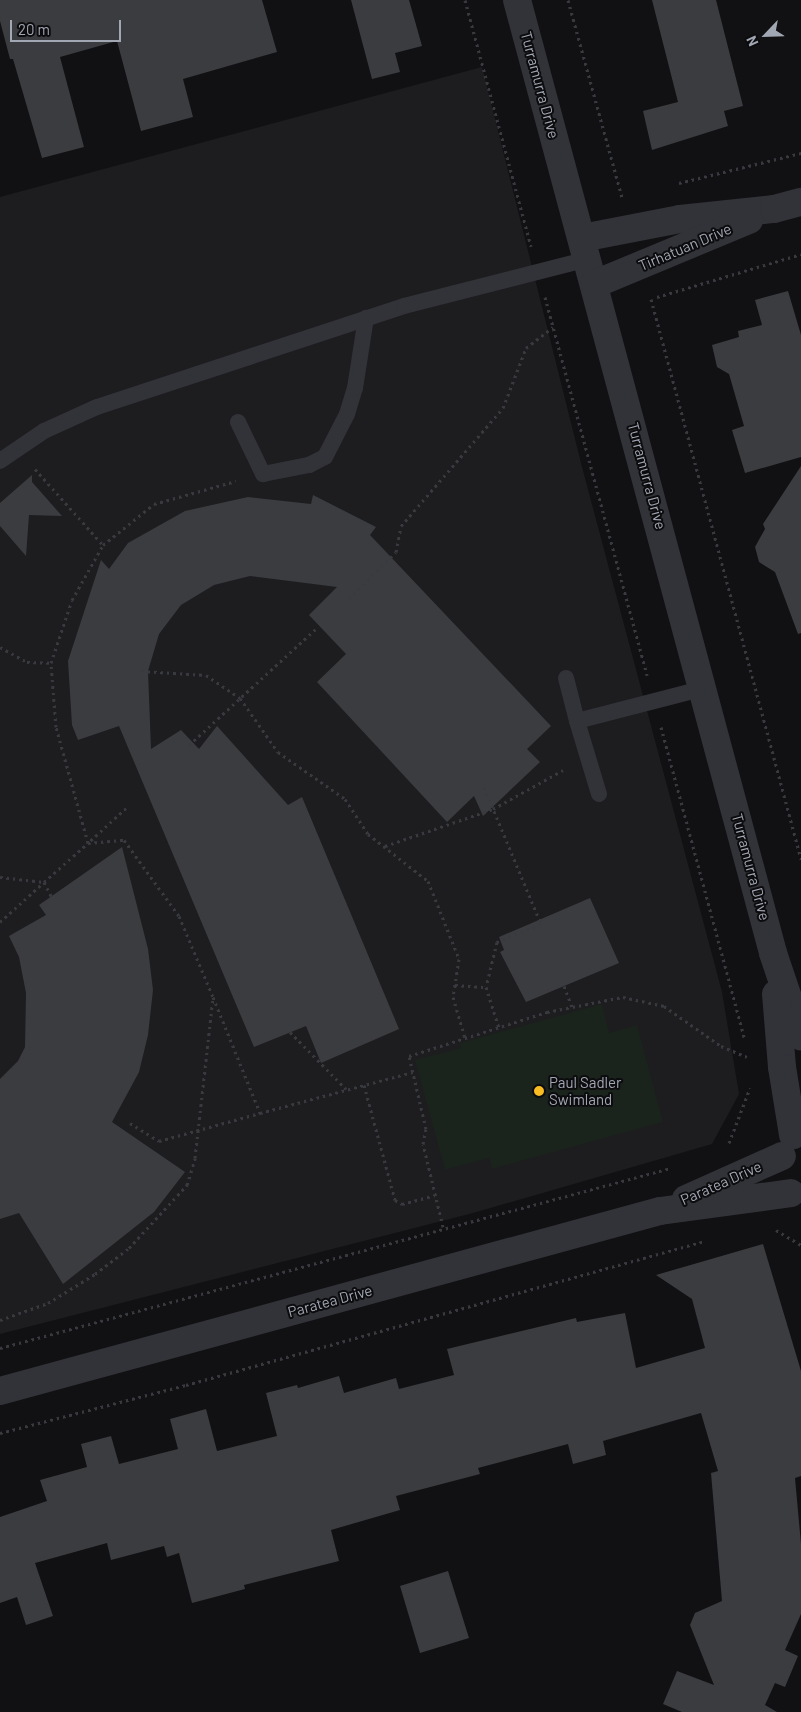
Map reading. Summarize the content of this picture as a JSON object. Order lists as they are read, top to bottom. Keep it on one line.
{"streets":{"street":["Turramurra Drive","Tirhatuan Drive","Paratea Drive"]},"crossings":[["Turramurra Drive","Tirhatuan Drive"],["Turramurra Drive","Paratea Drive"]],"places":["Paul Sadler Swimland"],"scale_bar":"20 m","north":"bottom left"}
